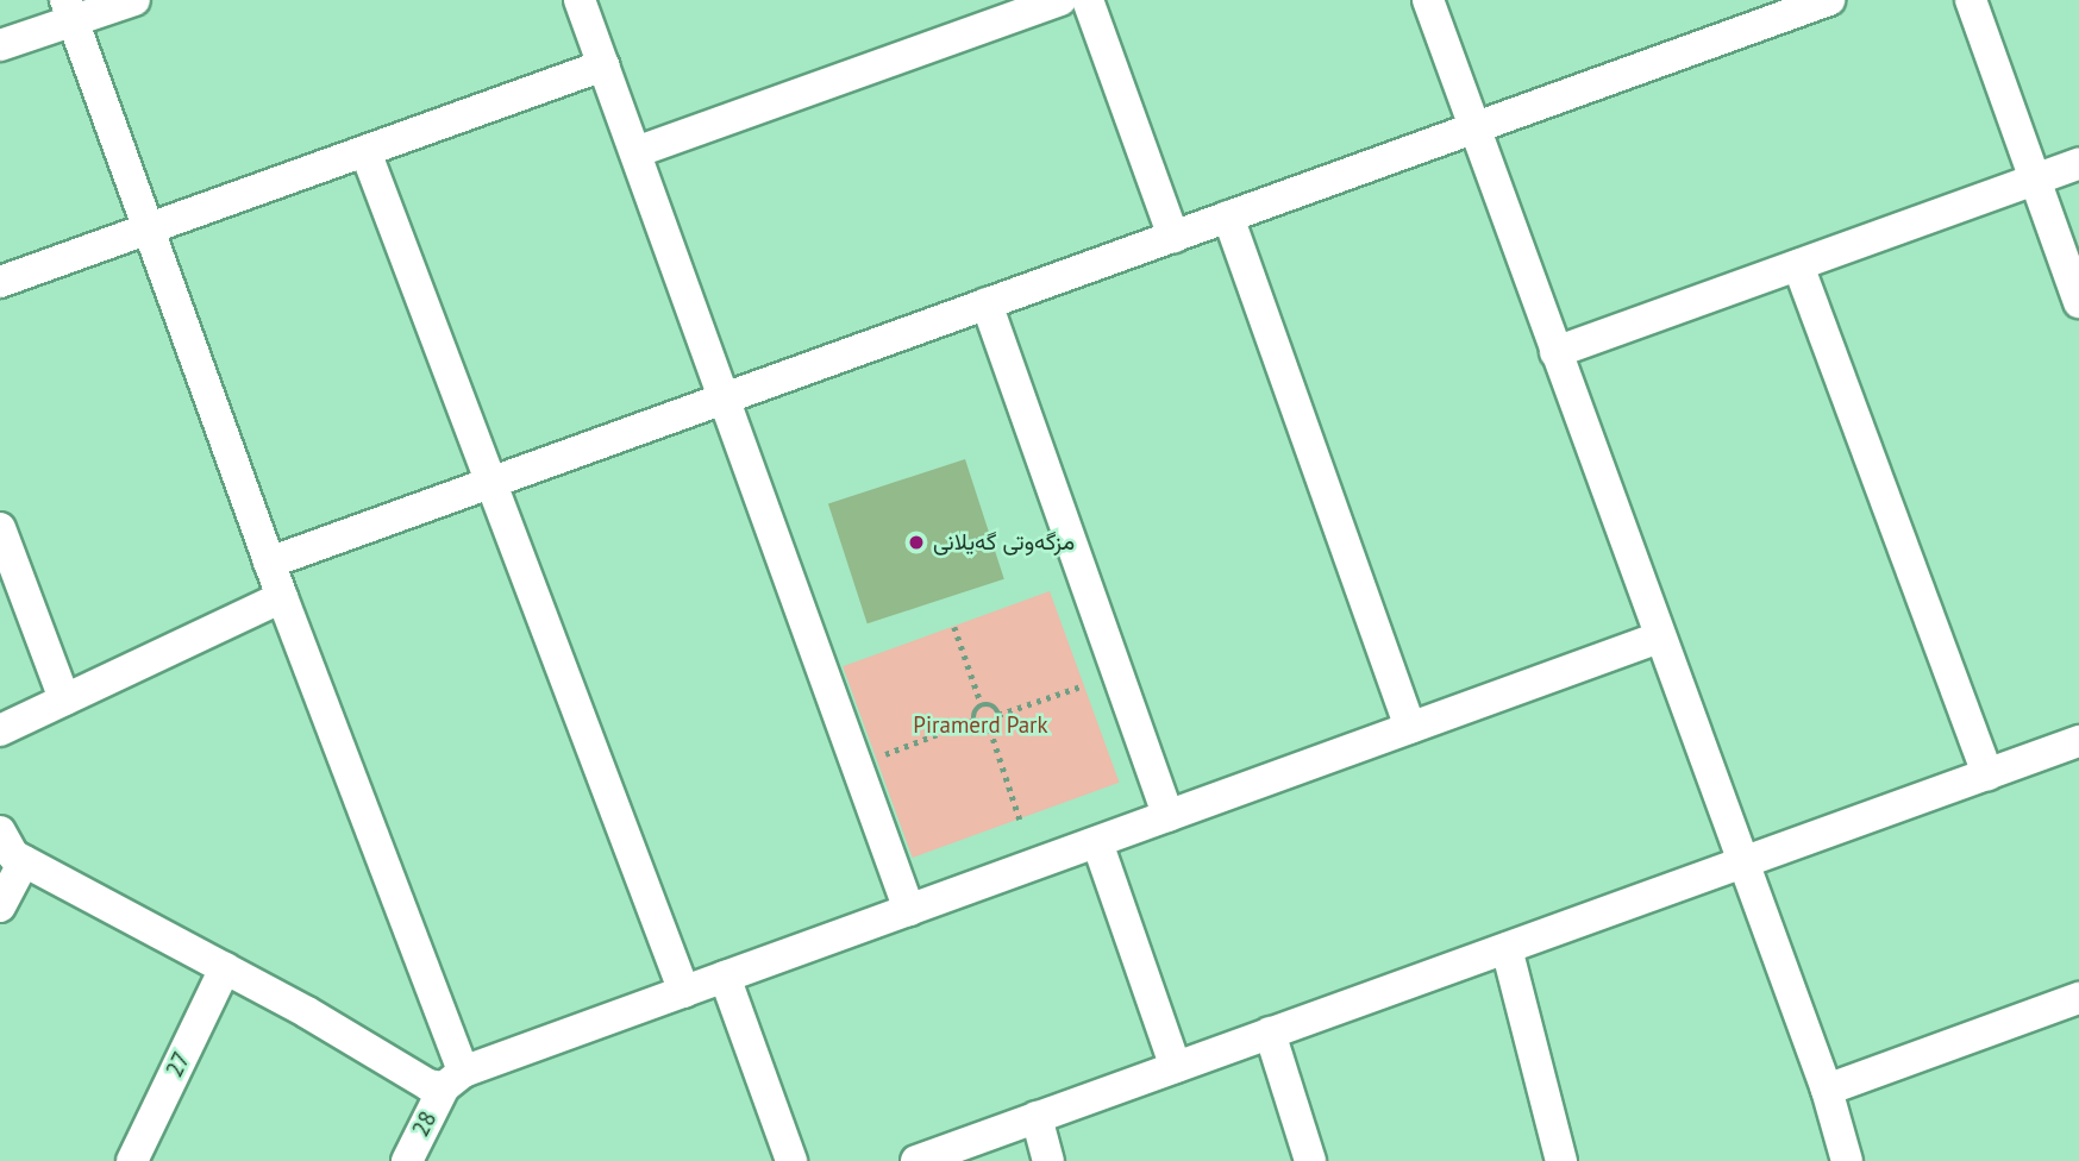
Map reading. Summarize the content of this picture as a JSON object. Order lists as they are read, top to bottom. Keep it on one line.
{"streets":{"street":["27","28"]},"parks":["Piramerd Park"],"places":["مزگەوتی گەیلانی"]}
